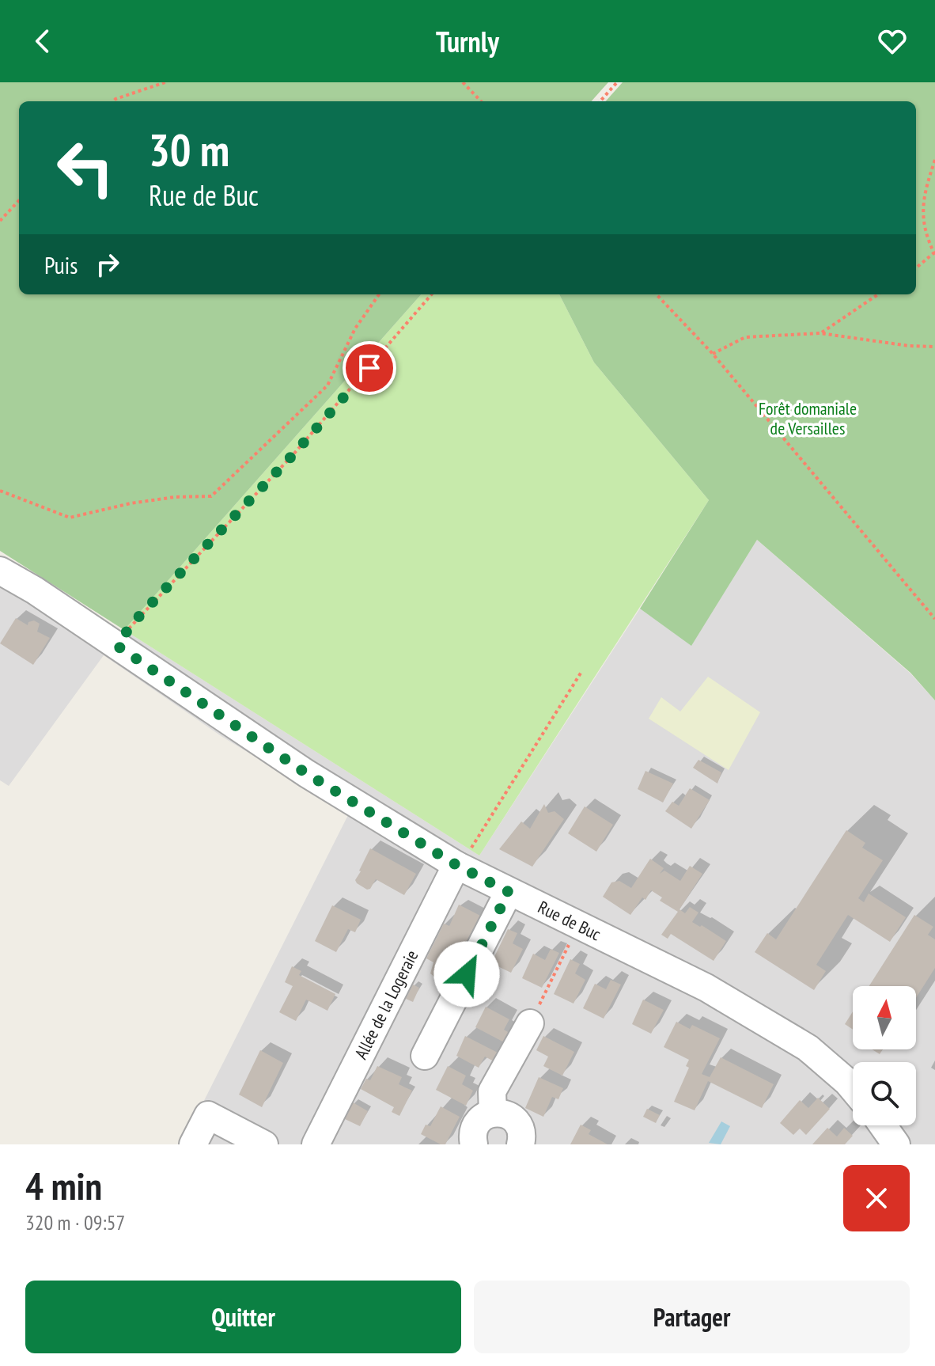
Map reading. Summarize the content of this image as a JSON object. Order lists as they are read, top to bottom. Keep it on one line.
{"streets":{"street":["Rue de Buc","Allée de la Logeraie"]},"crossings":[["Rue de Buc","Allée de la Logeraie"]],"parks":["Forêt domaniale de Versailles"],"north":"top","page":{"header":"Turnly","turn":["30 m","Rue de Buc"],"then":"Puis","heading":["4 min","320 m · 09:57"],"buttons":["Quitter","Partager"]}}
